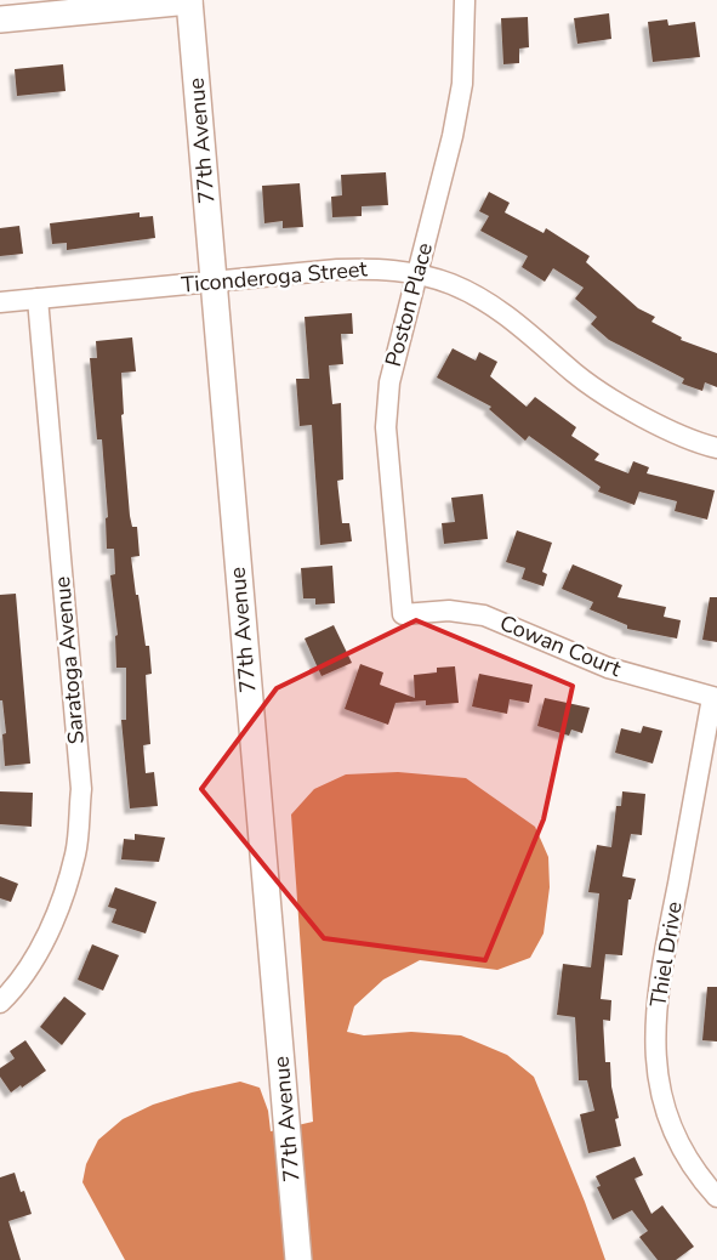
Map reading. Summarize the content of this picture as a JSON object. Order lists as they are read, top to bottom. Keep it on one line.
{"streets":{"street":["77th Avenue","Ticonderoga Street","Poston Place","Cowan Court","Saratoga Avenue","Thiel Drive"]},"crossings":[["77th Avenue","Ticonderoga Street"],["Ticonderoga Street","Poston Place"],["Ticonderoga Street","Saratoga Avenue"],["Poston Place","Cowan Court"],["Cowan Court","Thiel Drive"]]}
